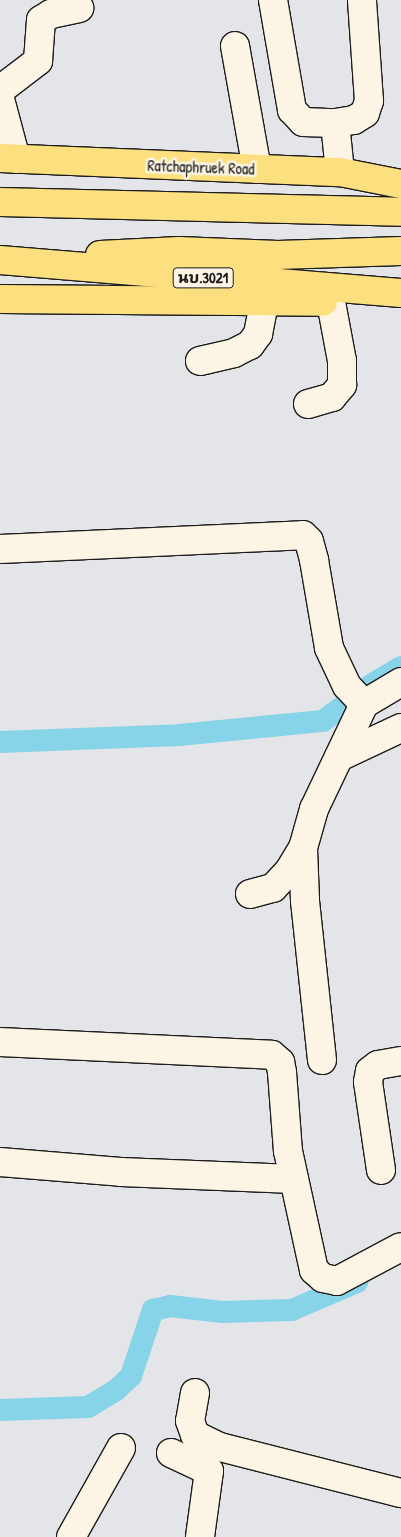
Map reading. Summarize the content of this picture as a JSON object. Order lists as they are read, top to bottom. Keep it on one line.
{"streets":{"main road":["Ratchaphruek Road","นบ.3021"]}}
